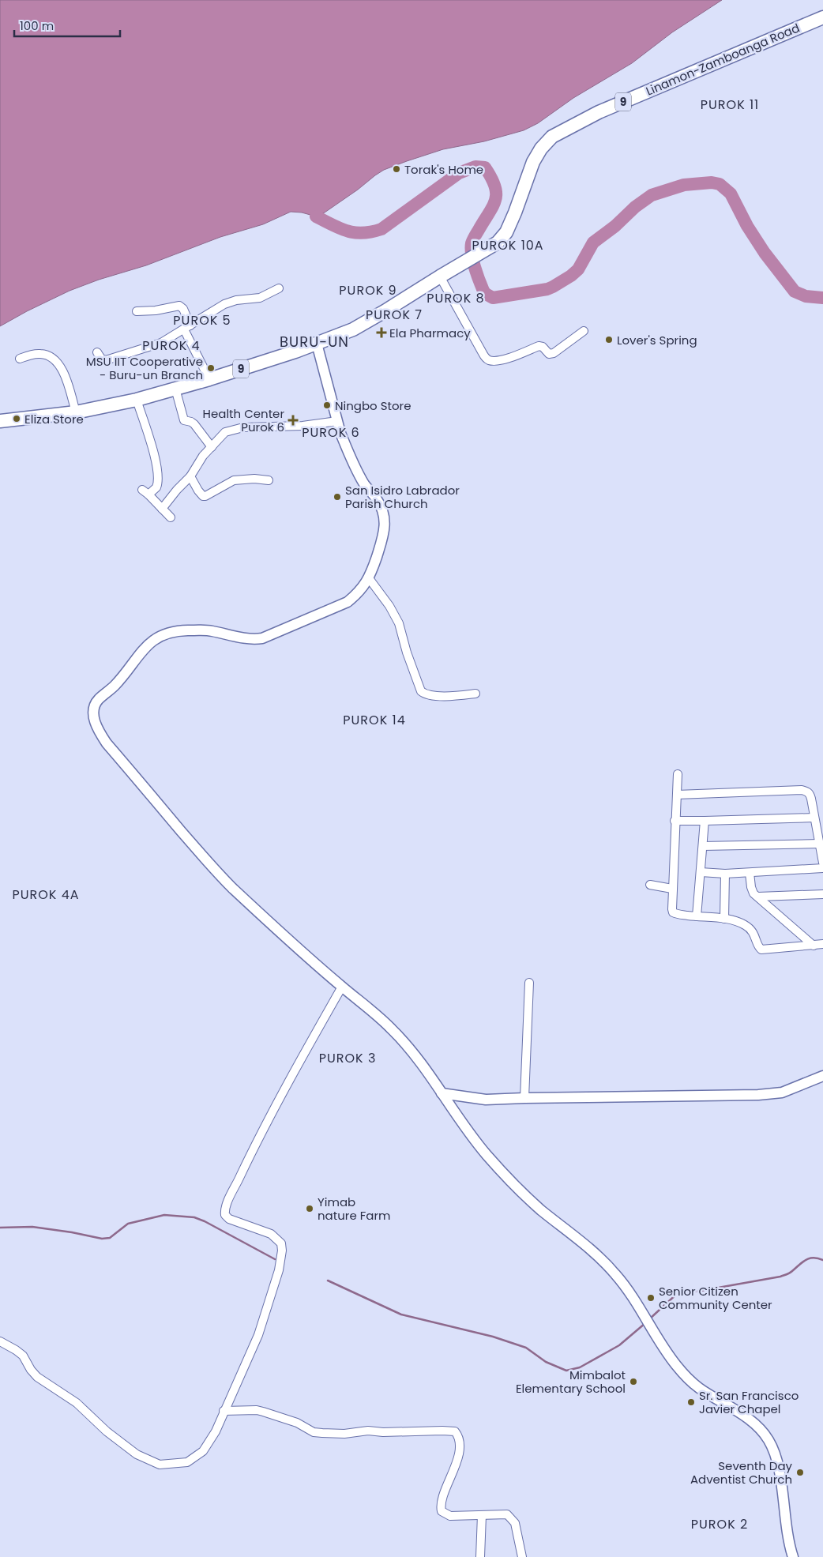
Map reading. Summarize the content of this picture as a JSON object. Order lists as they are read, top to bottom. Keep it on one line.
{"streets":{"highway":["Linamon-Zamboanga Road","9"]},"districts":["PUROK 11","PUROK 10A","PUROK 9","PUROK 8","PUROK 7","PUROK 5","BURU-UN","PUROK 4","PUROK 6","PUROK 14","PUROK 4A","PUROK 3","PUROK 2"],"places":{"other":["Torak's Home","Lover's Spring","MSU IIT Cooperative - Buru-un Branch","Ningbo Store","Eliza Store","San Isidro Labrador Parish Church","Yimab nature Farm","Senior Citizen Community Center","Mimbalot Elementary School","Sr. San Francisco Javier Chapel","Seventh Day Adventist Church"],"health":["Ela Pharmacy","Health Center Purok 6"]},"scale_bar":"100 m"}
